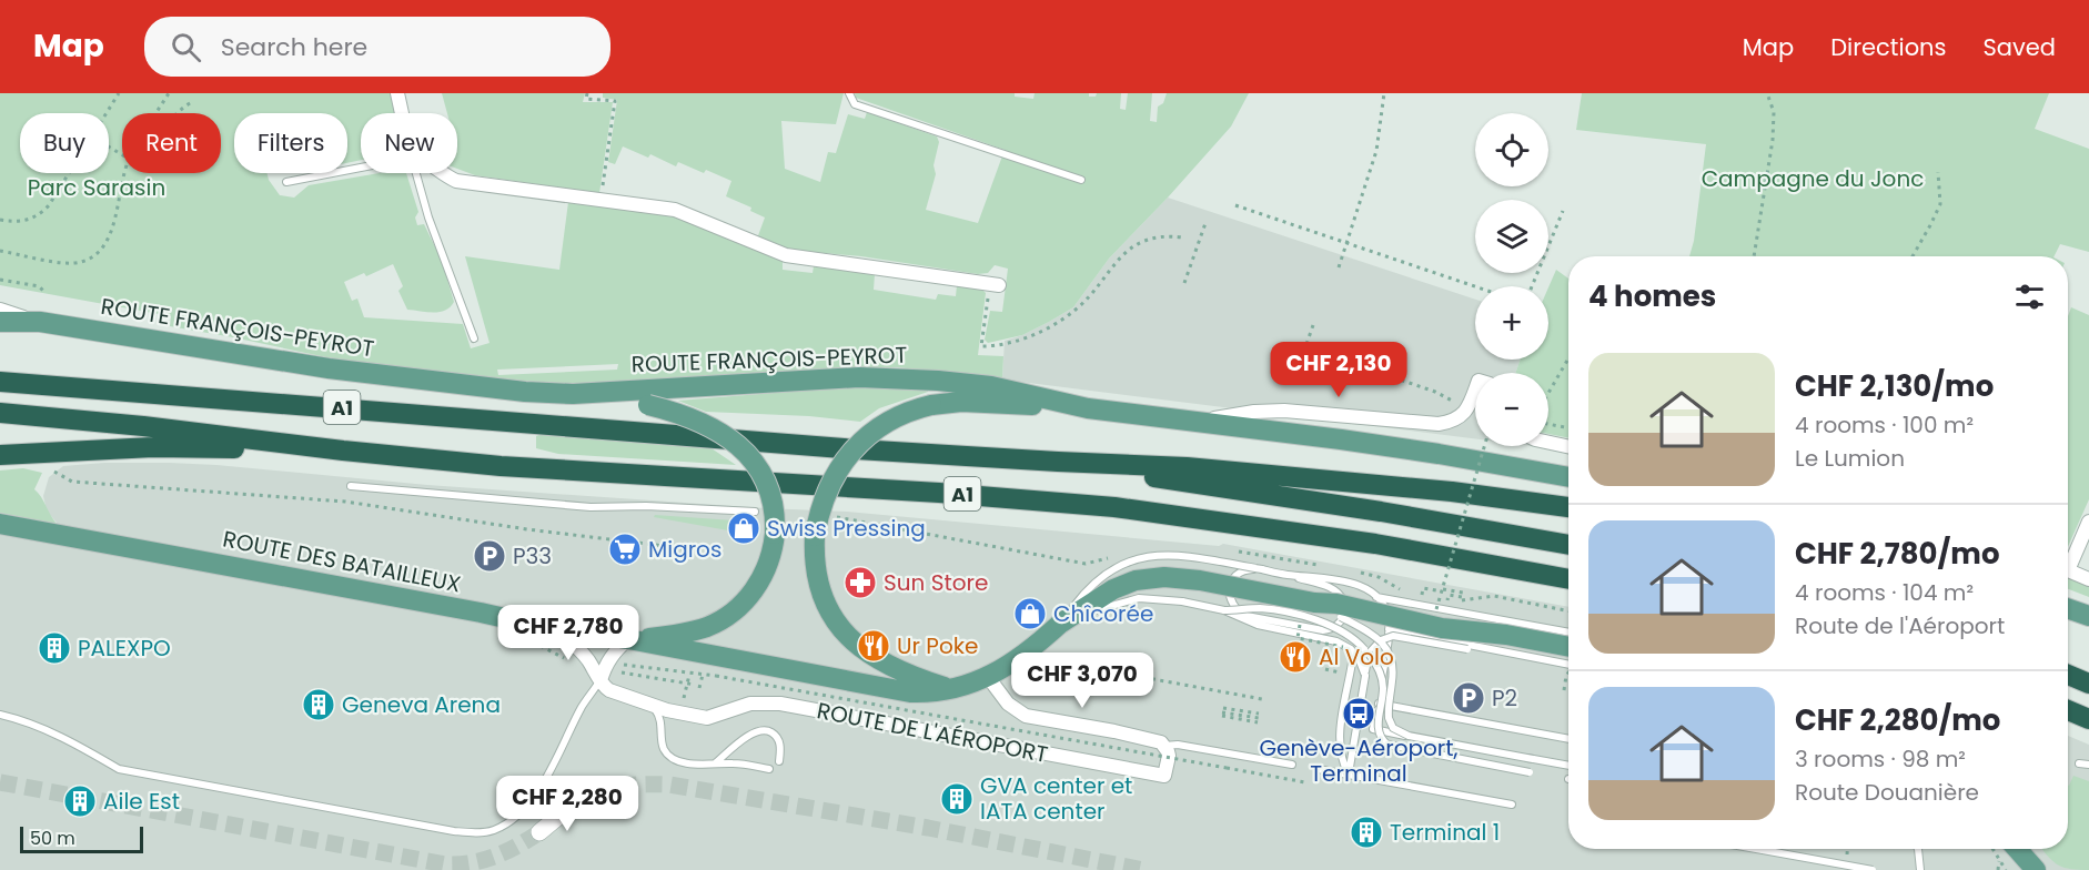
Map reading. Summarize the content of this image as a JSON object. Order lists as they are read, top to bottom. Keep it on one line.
{"streets":{"highway":["A1"],"main road":["ROUTE FRANÇOIS-PEYROT","ROUTE DES BATAILLEUX"],"street":["ROUTE DE L'AÉROPORT"]},"crossings":[["ROUTE DES BATAILLEUX","ROUTE DE L'AÉROPORT"]],"parks":["Campagne du Jonc","Parc Sarasin"],"places":{"shop":["Swiss Pressing","Chîcorée"],"supermarket":["Migros"],"parking":["P33","P2"],"pharmacy":["Sun Store"],"restaurant":["Ur Poke","Al Volo"],"building":["PALEXPO","Geneva Arena","GVA center et IATA center","Aile Est","Terminal 1"],"bus stop":["Genève-Aéroport, Terminal"]},"scale_bar":"50 m","page":{"header":"Map","search":"Search here","nav":["Map","Directions","Saved"],"map_buttons":["+","−"],"chip":["Buy","Rent","Filters","New"],"heading":"4 homes","list":[{"name":"CHF 2,130/mo","note":"4 rooms · 100 m² · Le Lumion"},{"name":"CHF 2,780/mo","note":"4 rooms · 104 m² · Route de l'Aéroport"},{"name":"CHF 2,280/mo","note":"3 rooms · 98 m² · Route Douanière"}],"price":["CHF 2,130","CHF 2,780","CHF 3,070","CHF 2,280"],"scale":"50 m"}}
